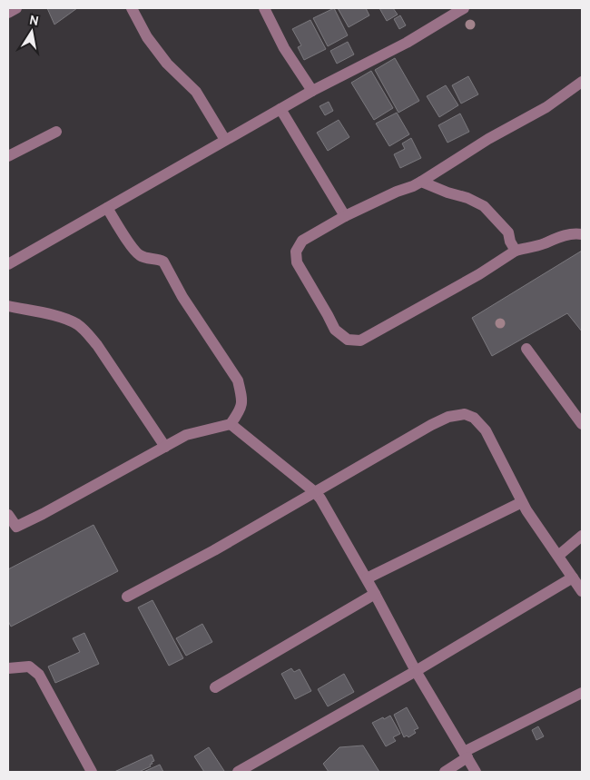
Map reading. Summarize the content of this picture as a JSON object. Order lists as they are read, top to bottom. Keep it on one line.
{"north":"top"}
